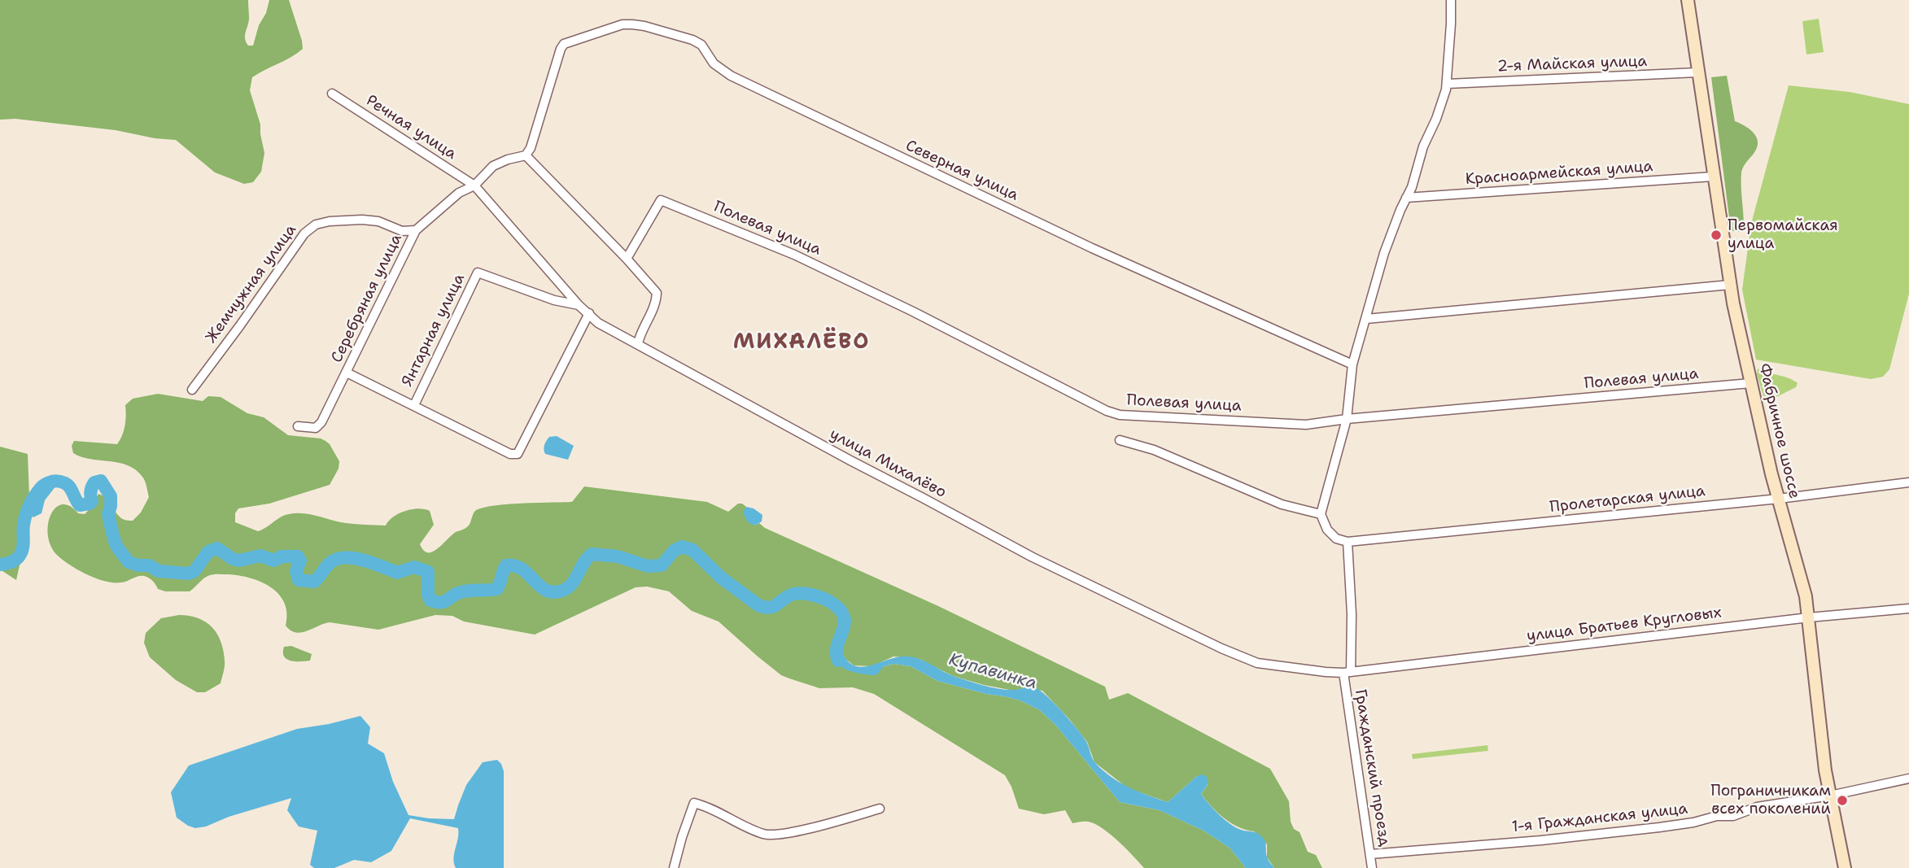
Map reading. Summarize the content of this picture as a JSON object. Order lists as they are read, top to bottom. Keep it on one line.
{"streets":{"main road":["Фабричное шоссе"],"street":["2-я Майская улица","Речная улица","Северная улица","Красноармейская улица","Полевая улица","Жемчужная улица","Серебряная улица","Янтарная улица","улица Михалёво","Пролетарская улица","улица Братьев Кругловых","Гражданский проезд","1-я Гражданская улица"]},"crossings":[["2-я Майская улица","Фабричное шоссе"],["Речная улица","Серебряная улица"],["Речная улица","улица Михалёво"],["Северная улица","Серебряная улица"],["Красноармейская улица","Фабричное шоссе"],["Полевая улица","Фабричное шоссе"],["Жемчужная улица","Серебряная улица"],["Серебряная улица","улица Михалёво"],["Янтарная улица","улица Михалёво"],["Фабричное шоссе","Пролетарская улица"],["Фабричное шоссе","улица Братьев Кругловых"],["Фабричное шоссе","1-я Гражданская улица"],["улица Михалёво","улица Братьев Кругловых"],["улица Михалёво","Гражданский проезд"],["Пролетарская улица","Гражданский проезд"],["улица Братьев Кругловых","Гражданский проезд"],["Гражданский проезд","1-я Гражданская улица"]],"districts":["МИХАЛЁВО"],"water":["Купавинка"],"places":["Первомайская улица","Пограничникам всех поколений"]}
